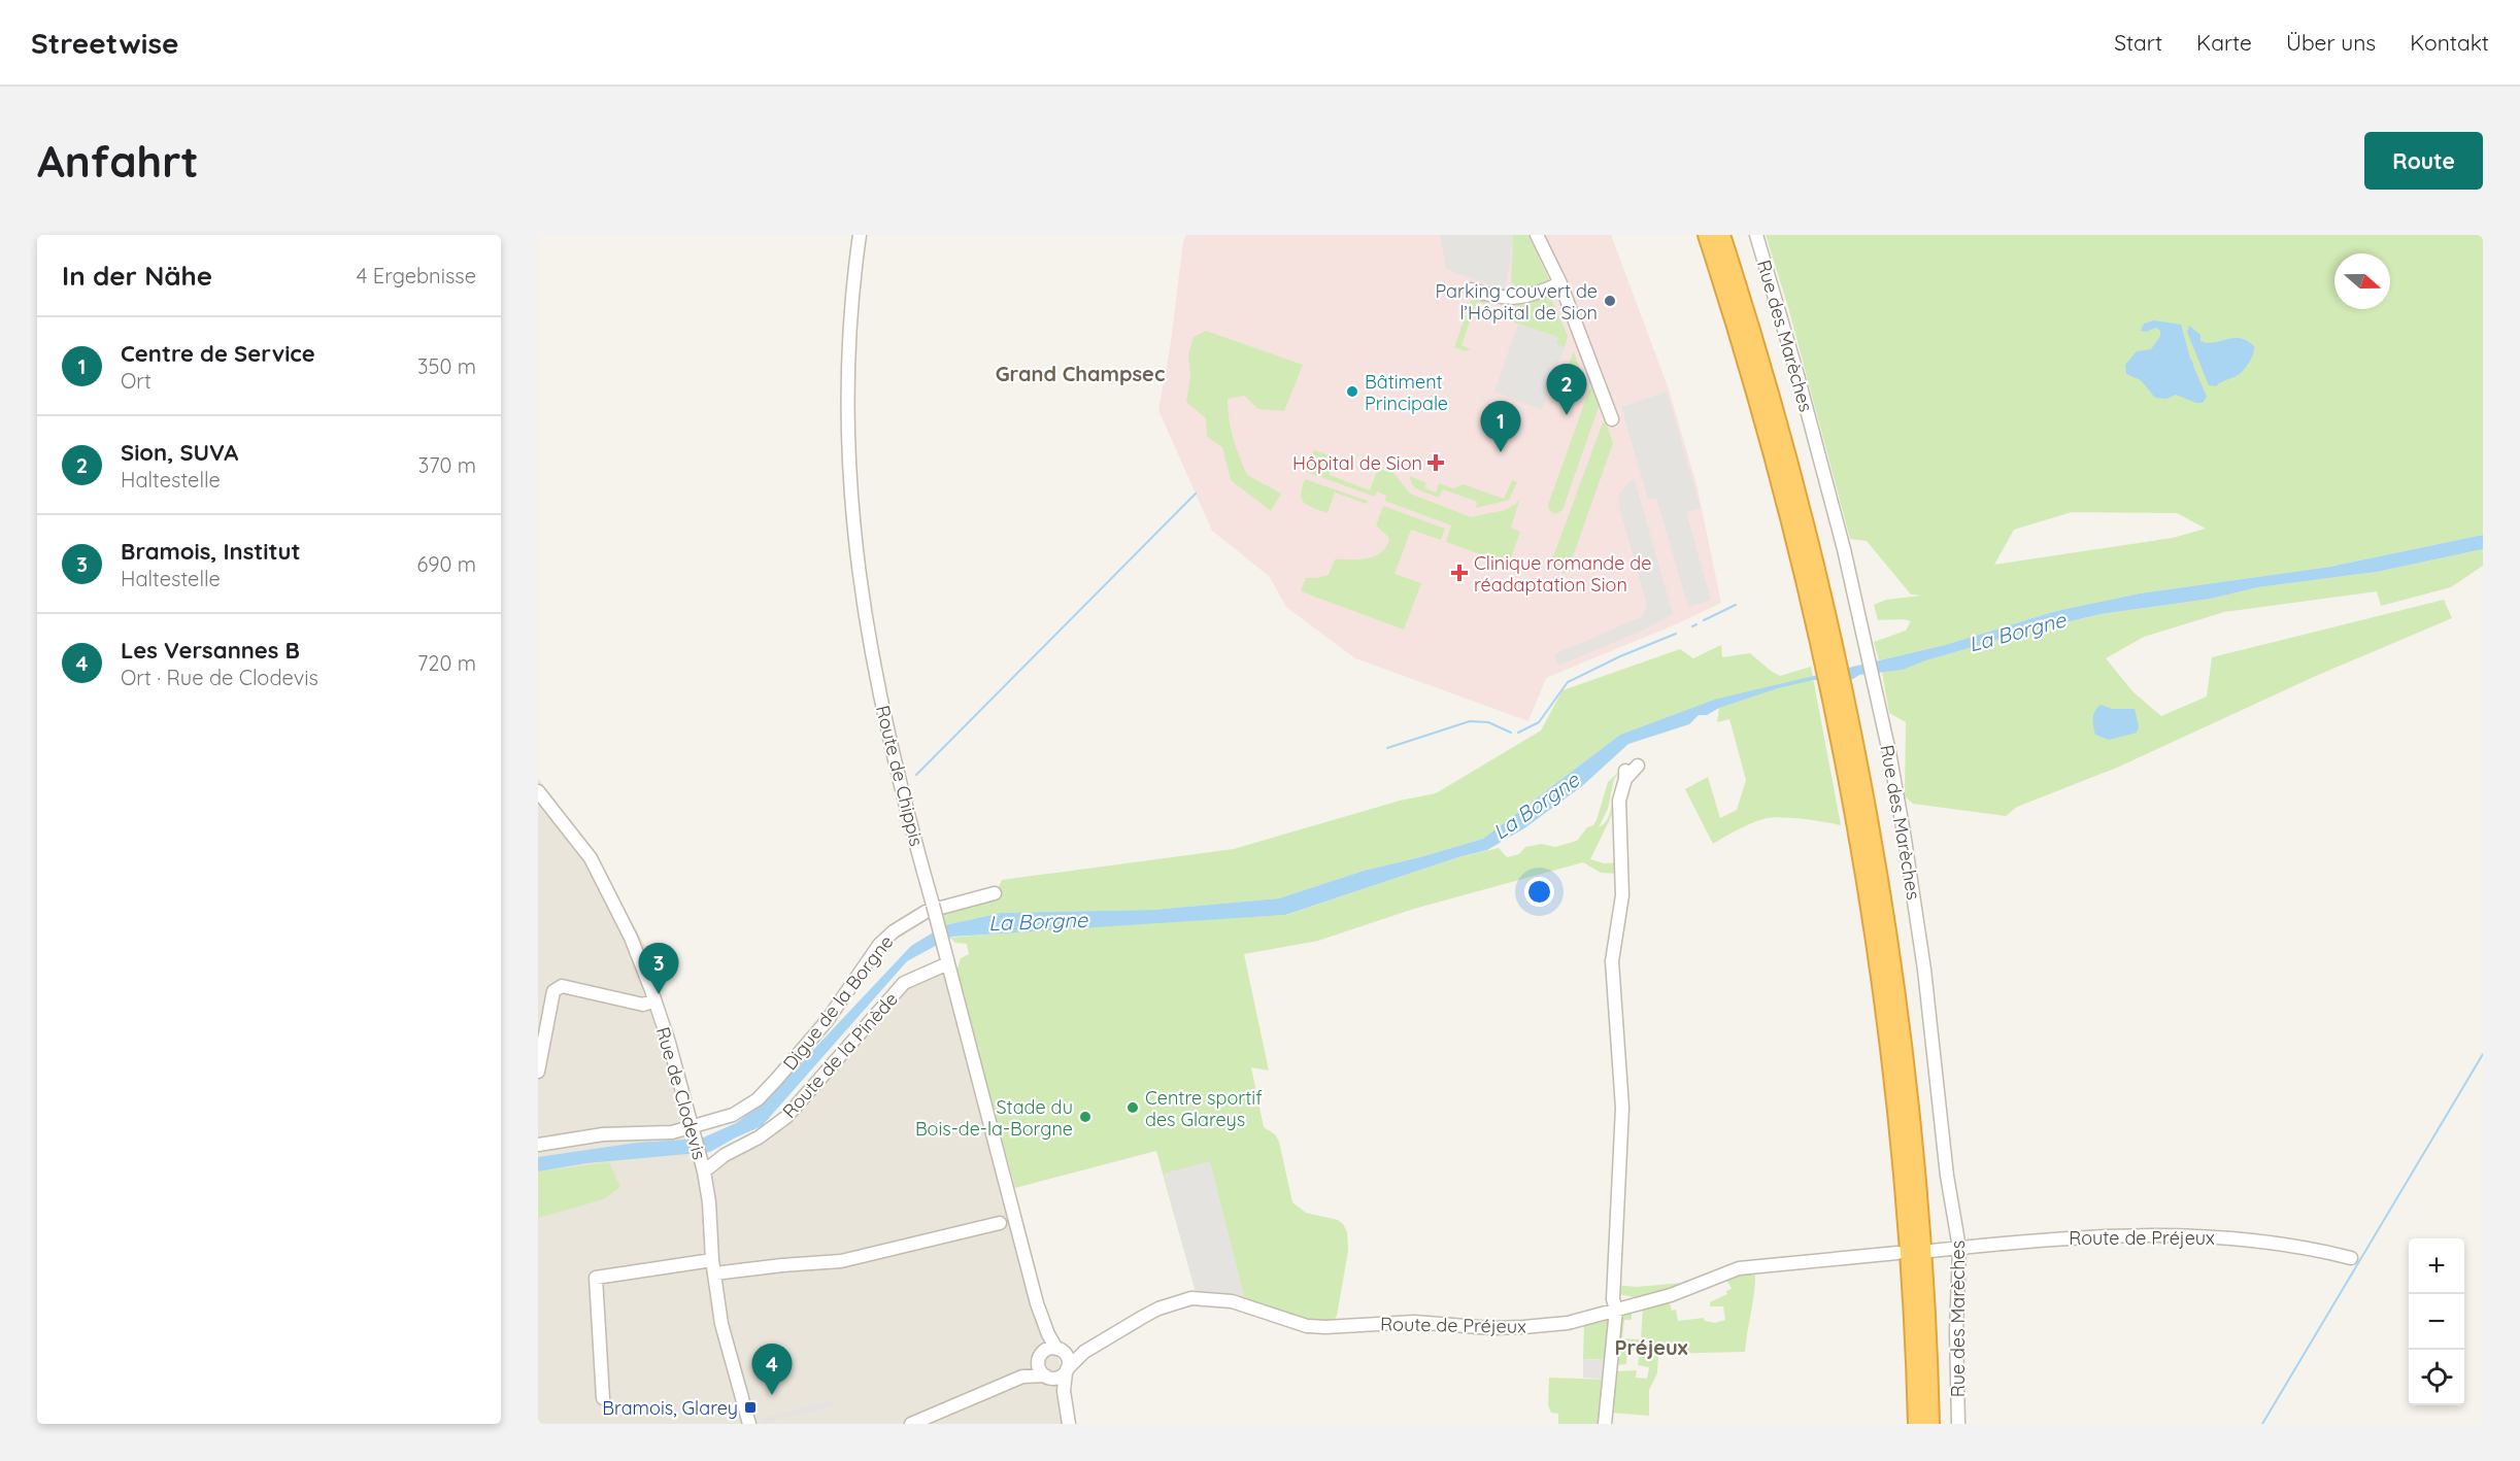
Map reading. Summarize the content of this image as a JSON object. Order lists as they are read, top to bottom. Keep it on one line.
{"streets":{"street":["Rue des Marèches","Route de Chippis","Digue de la Borgne","Route de la Pinède","Rue de Clodevis","Route de Préjeux"]},"crossings":[["Rue des Marèches","Route de Préjeux"],["Route de Chippis","Route de la Pinède"],["Route de Chippis","Route de Préjeux"],["Digue de la Borgne","Rue de Clodevis"],["Route de la Pinède","Rue de Clodevis"]],"districts":["Grand Champsec","Préjeux"],"water":["La Borgne"],"places":{"other":["Parking couvert de l’Hôpital de Sion","Bâtiment Principale","Centre sportif des Glareys","Stade du Bois-de-la-Borgne"],"health":["Hôpital de Sion","Clinique romande de réadaptation Sion"],"transit":["Bramois, Glarey"]},"north":"right","page":{"header":"Streetwise","nav":["Start","Karte","Über uns","Kontakt"],"buttons":"Route","title":"Anfahrt","heading":["In der Nähe","4 Ergebnisse"],"list":[{"mark":"1","name":"Centre de Service","note":"Ort","value":"350 m"},{"mark":"2","name":"Sion, SUVA","note":"Haltestelle","value":"370 m"},{"mark":"3","name":"Bramois, Institut","note":"Haltestelle","value":"690 m"},{"mark":"4","name":"Les Versannes B","note":"Ort · Rue de Clodevis","value":"720 m"}],"pins":["2","1","3","4"],"map_buttons":["+","−"]}}
